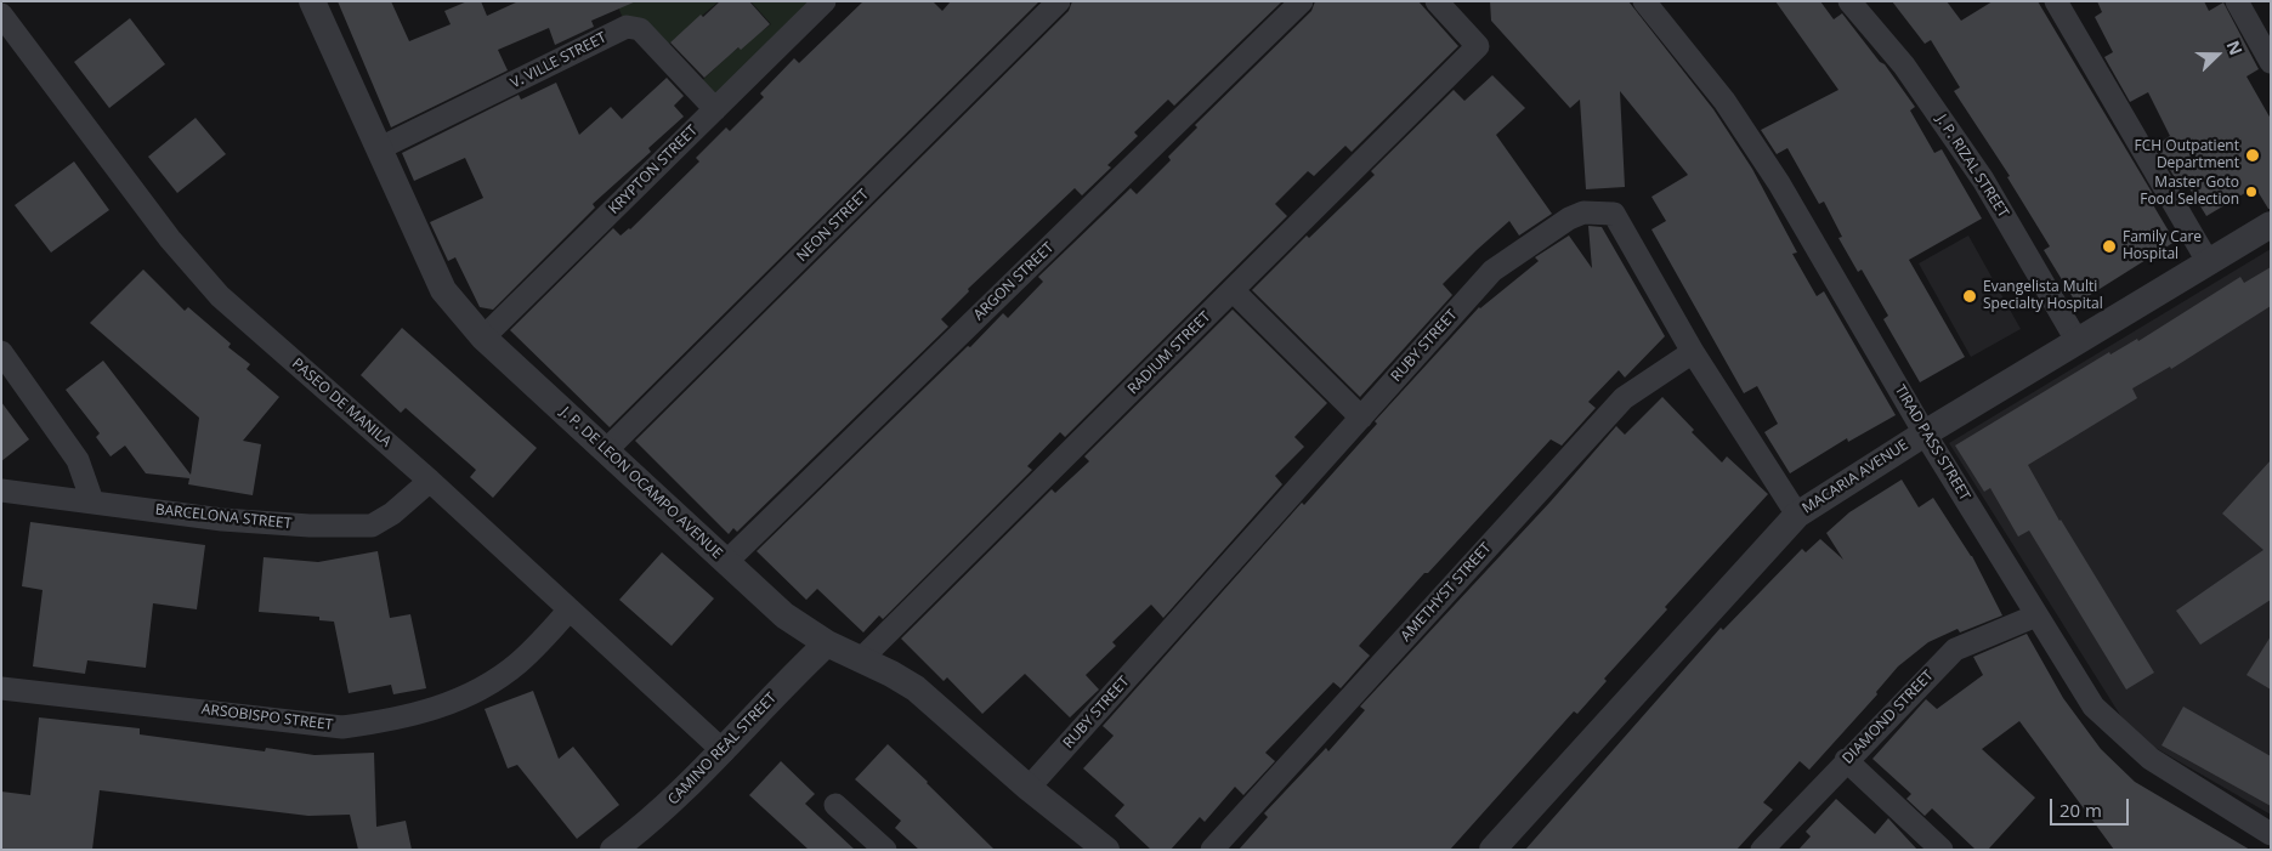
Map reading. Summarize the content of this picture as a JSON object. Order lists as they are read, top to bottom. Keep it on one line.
{"streets":{"street":["V. VILLE STREET","J. P. RIZAL STREET","KRYPTON STREET","NEON STREET","ARGON STREET","RUBY STREET","RADIUM STREET","PASEO DE MANILA","TIRAD PASS STREET","MACARIA AVENUE","J. P. DE LEON OCAMPO AVENUE","BARCELONA STREET","AMETHYST STREET","ARSOBISPO STREET","DIAMOND STREET","CAMINO REAL STREET"]},"crossings":[["V. VILLE STREET","KRYPTON STREET"],["V. VILLE STREET","J. P. DE LEON OCAMPO AVENUE"],["J. P. RIZAL STREET","MACARIA AVENUE"],["KRYPTON STREET","J. P. DE LEON OCAMPO AVENUE"],["NEON STREET","J. P. DE LEON OCAMPO AVENUE"],["ARGON STREET","J. P. DE LEON OCAMPO AVENUE"],["RUBY STREET","MACARIA AVENUE"],["RUBY STREET","J. P. DE LEON OCAMPO AVENUE"],["RUBY STREET","AMETHYST STREET"],["RADIUM STREET","J. P. DE LEON OCAMPO AVENUE"],["PASEO DE MANILA","BARCELONA STREET"],["PASEO DE MANILA","ARSOBISPO STREET"],["PASEO DE MANILA","CAMINO REAL STREET"],["TIRAD PASS STREET","MACARIA AVENUE"],["TIRAD PASS STREET","DIAMOND STREET"],["J. P. DE LEON OCAMPO AVENUE","CAMINO REAL STREET"]],"places":["FCH Outpatient Department","Master Goto Food Selection","Family Care Hospital","Evangelista Multi Specialty Hospital"],"scale_bar":"20 m","north":"right"}
